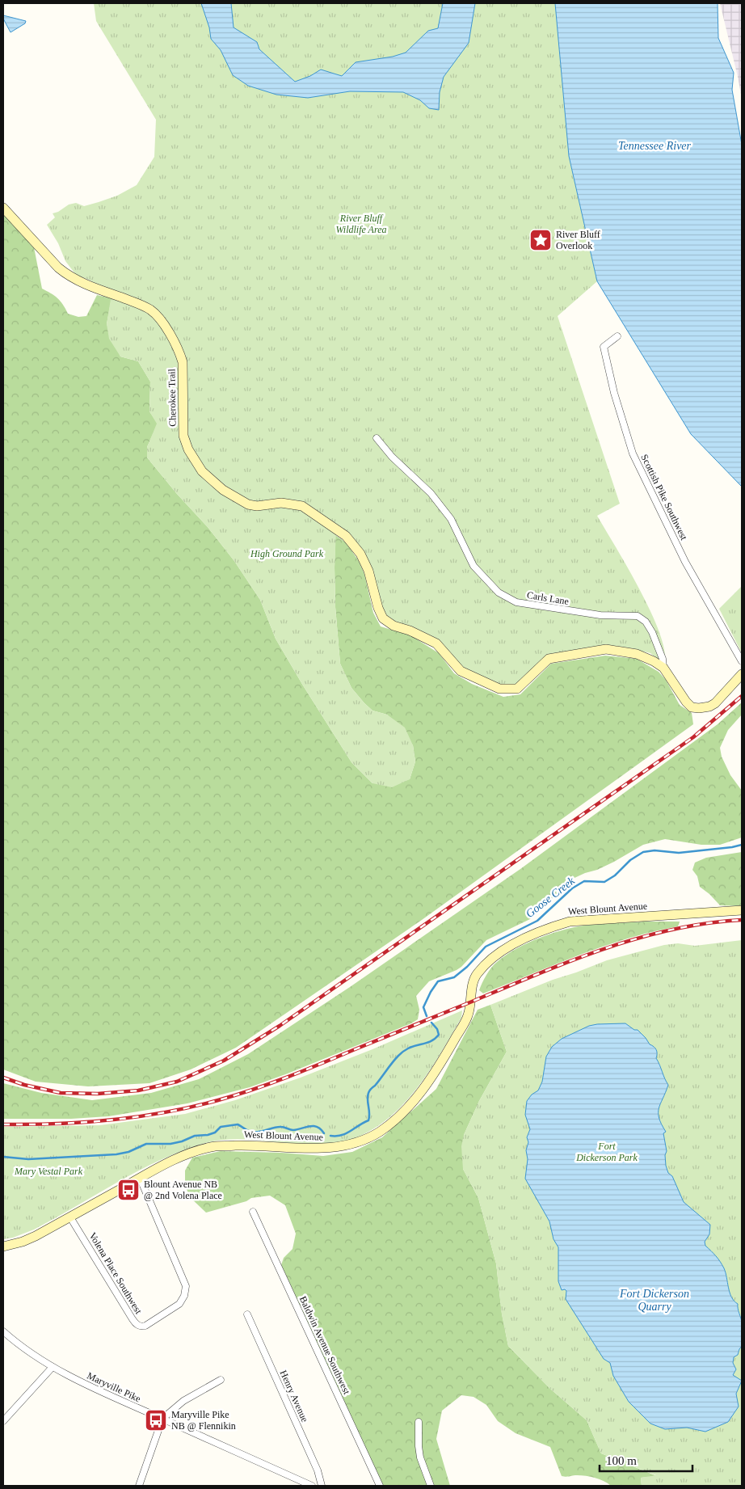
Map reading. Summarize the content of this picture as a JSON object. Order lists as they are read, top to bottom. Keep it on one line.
{"streets":{"street":["Cherokee Trail","Scottish Pike Southwest","Carls Lane","West Blount Avenue","Volena Place Southwest","Baldwin Avenue Southwest","Maryville Pike","Henry Avenue"]},"crossings":[["Cherokee Trail","Carls Lane"],["West Blount Avenue","Volena Place Southwest"]],"water":["Tennessee River","Goose Creek","Fort Dickerson Quarry"],"parks":["River Bluff Wildlife Area","High Ground Park","Fort Dickerson Park","Mary Vestal Park"],"places":{"place":["River Bluff Overlook"],"bus stop":["Blount Avenue NB @ 2nd Volena Place","Maryville Pike NB @ Flennikin"]},"scale_bar":"100 m"}
